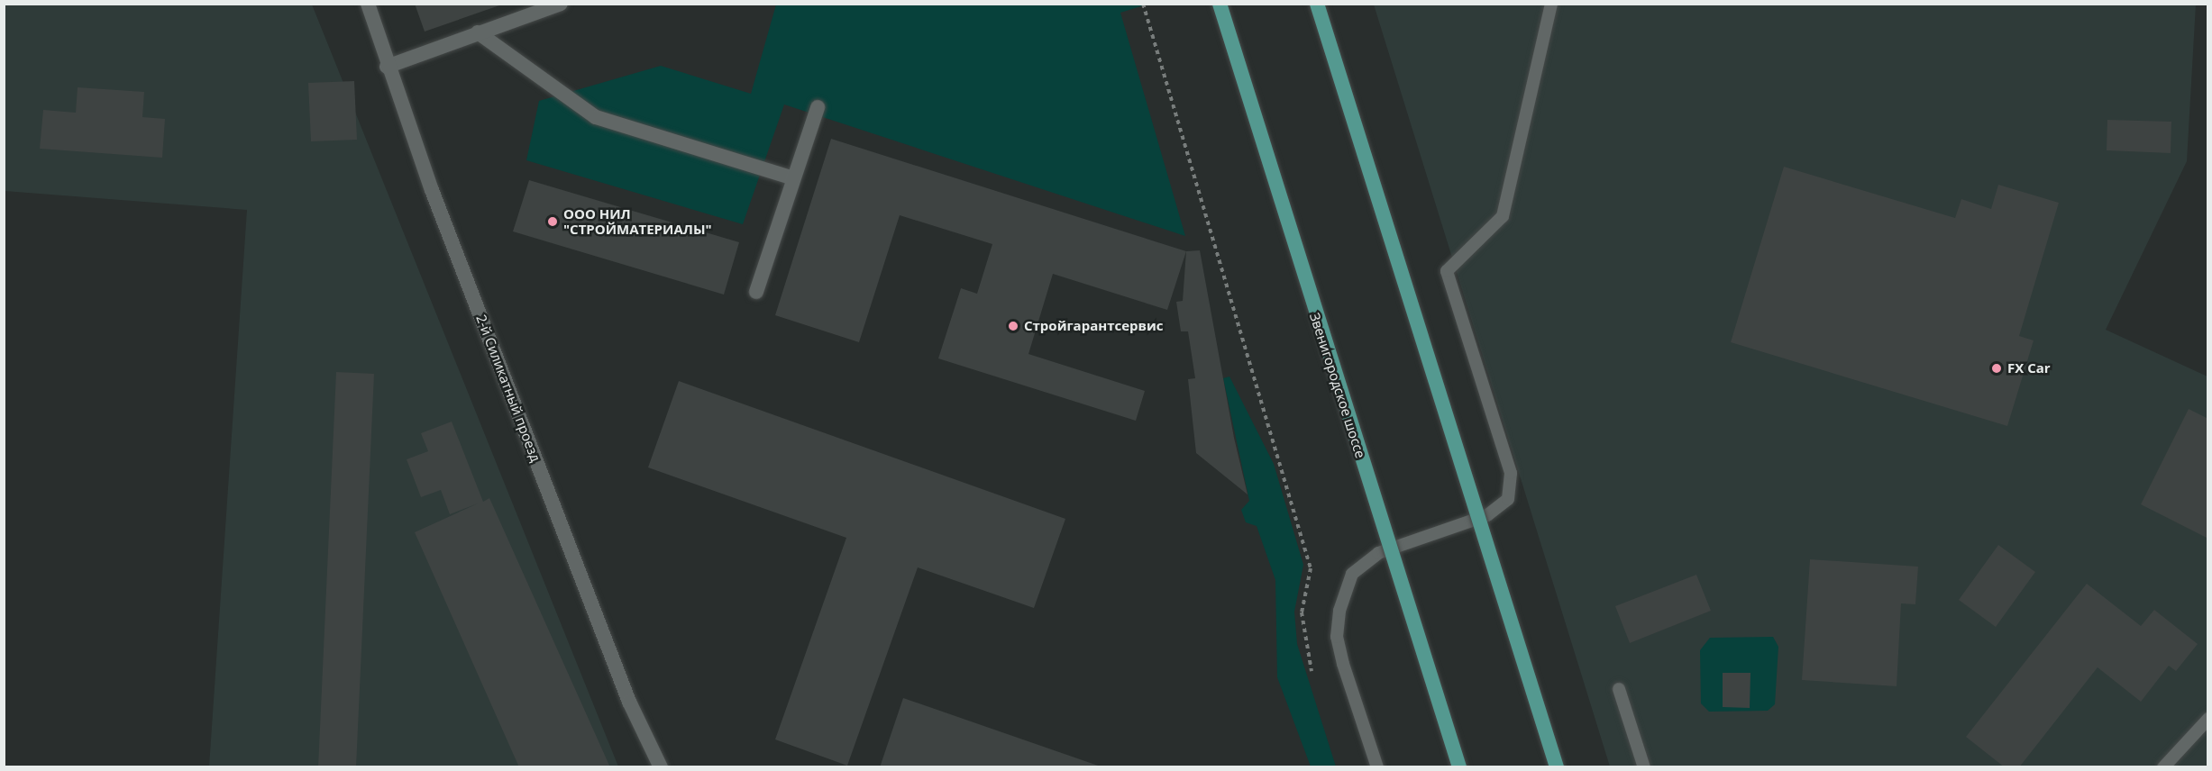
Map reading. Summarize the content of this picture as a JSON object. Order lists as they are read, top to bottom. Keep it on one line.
{"streets":{"main road":["Звенигородское шоссе"],"street":["2-й Силикатный проезд"]},"places":["ООО НИЛ \"СТРОЙМАТЕРИАЛЫ\"","Стройгарантсервис","FX Car"]}
